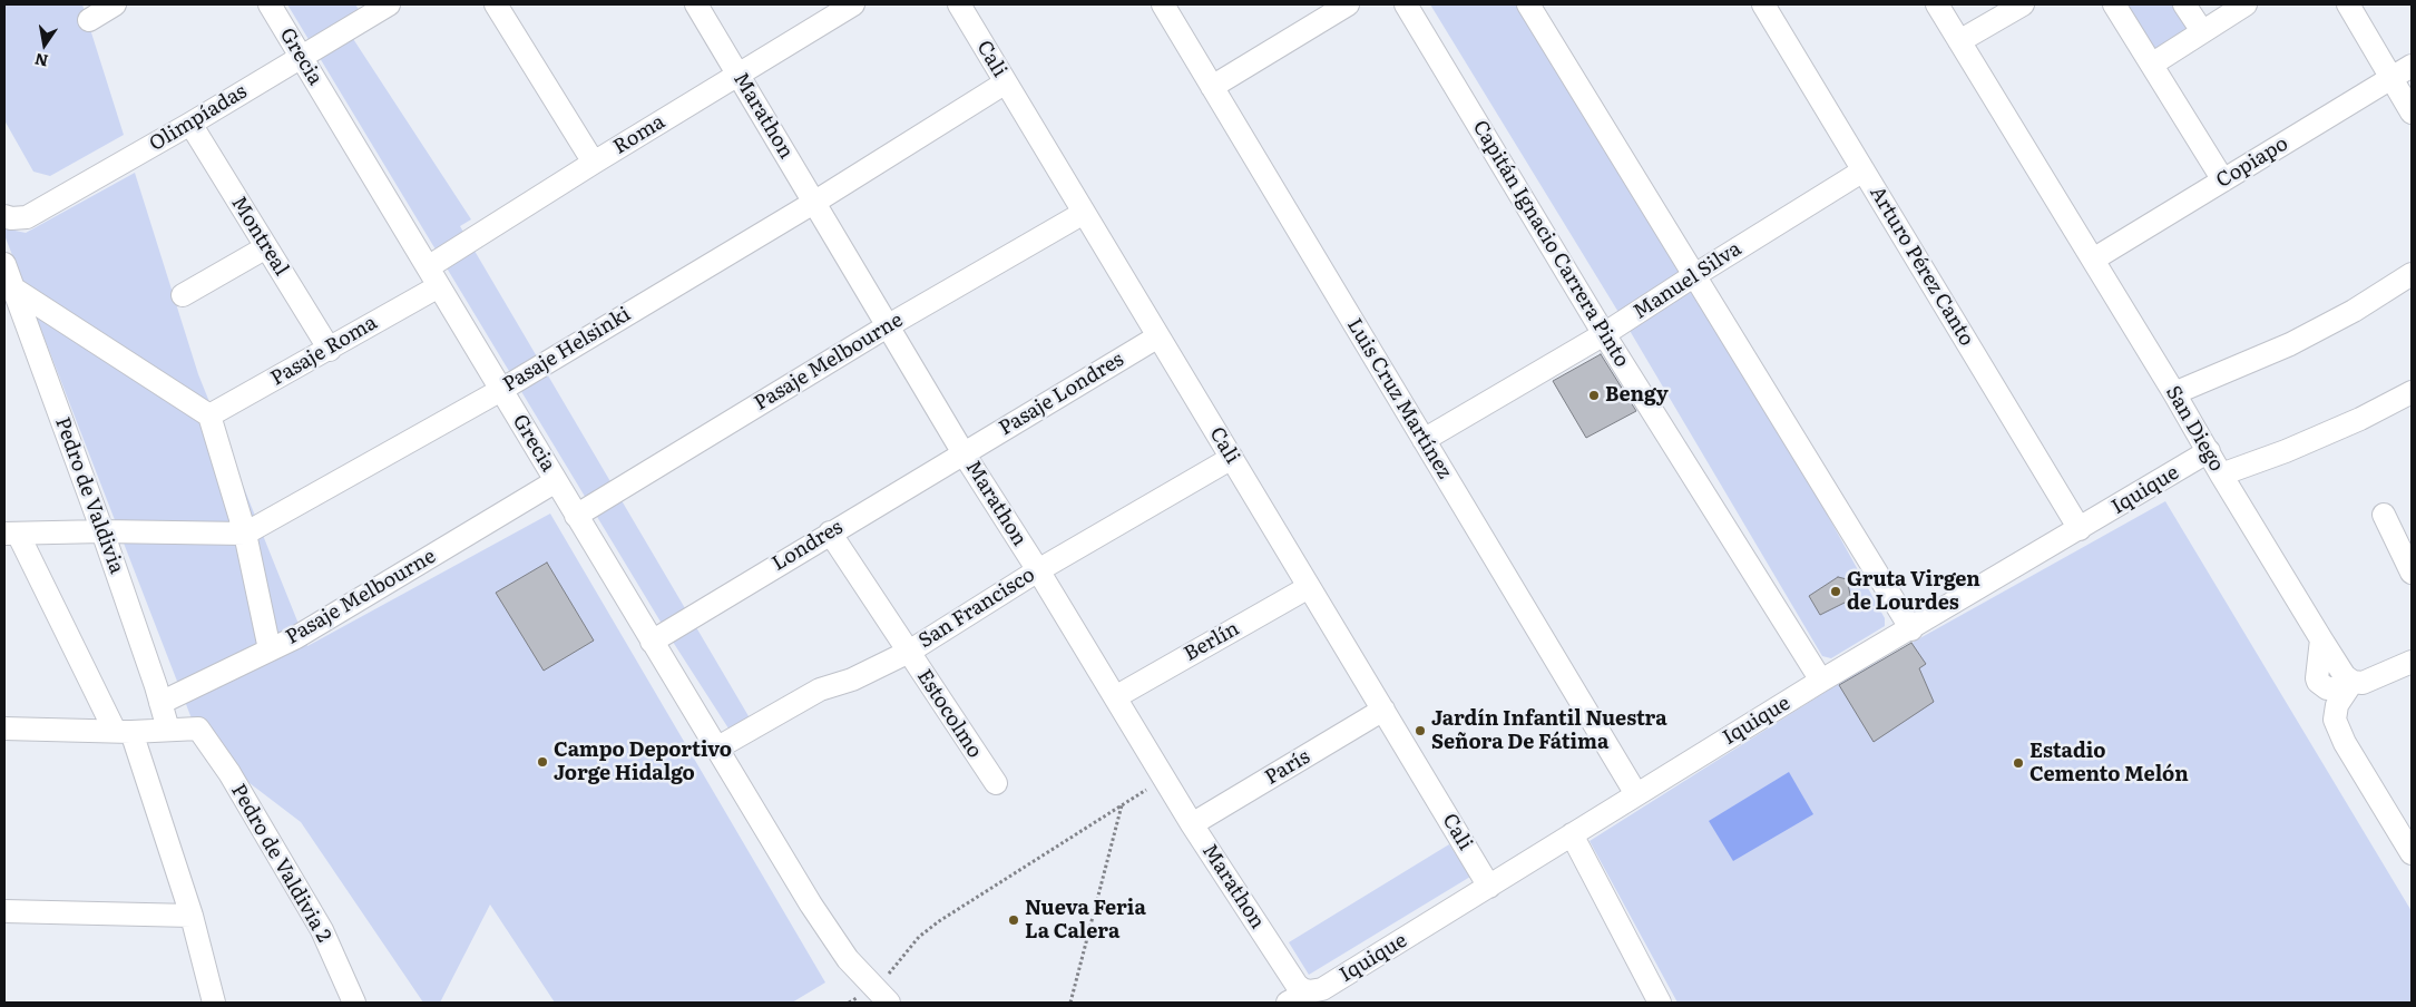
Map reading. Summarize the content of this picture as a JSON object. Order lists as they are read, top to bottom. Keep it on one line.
{"streets":{"street":["Grecia","Cali","Marathon","Olimpíadas","Roma","Copiapo","Montreal","Capitán Ignacio Carrera Pinto","Arturo Pérez Canto","Manuel Silva","Pasaje Helsinki","Pasaje Roma","Pasaje Melbourne","Pasaje Londres","Luis Cruz Martínez","San Diego","Iquique","Pedro de Valdivia","Londres","San Francisco","Berlín","Estocolmo","París","Pedro de Valdivia 2"]},"crossings":[["Grecia","Olimpíadas"],["Grecia","Roma"],["Grecia","Pasaje Helsinki"],["Grecia","Pasaje Roma"],["Grecia","Pasaje Melbourne"],["Grecia","Londres"],["Grecia","San Francisco"],["Cali","Pasaje Helsinki"],["Cali","Pasaje Melbourne"],["Cali","Pasaje Londres"],["Cali","Iquique"],["Cali","San Francisco"],["Cali","Berlín"],["Cali","París"],["Marathon","Roma"],["Marathon","Pasaje Helsinki"],["Marathon","Pasaje Melbourne"],["Marathon","Pasaje Londres"],["Marathon","Iquique"],["Marathon","Londres"],["Marathon","San Francisco"],["Marathon","Berlín"],["Marathon","París"],["Olimpíadas","Montreal"],["Roma","Pasaje Roma"],["Copiapo","San Diego"],["Montreal","Pasaje Roma"],["Capitán Ignacio Carrera Pinto","Manuel Silva"],["Capitán Ignacio Carrera Pinto","Iquique"],["Arturo Pérez Canto","Manuel Silva"],["Arturo Pérez Canto","Iquique"],["Manuel Silva","Luis Cruz Martínez"],["Pasaje Melbourne","Pedro de Valdivia"],["Pasaje Londres","Londres"],["Luis Cruz Martínez","Iquique"],["San Diego","Iquique"],["Pedro de Valdivia","Pedro de Valdivia 2"],["Londres","Estocolmo"],["San Francisco","Estocolmo"]],"places":["Bengy","Gruta Virgen de Lourdes","Jardín Infantil Nuestra Señora De Fátima","Campo Deportivo Jorge Hidalgo","Estadio Cemento Melón","Nueva Feria La Calera"],"north":"bottom"}
